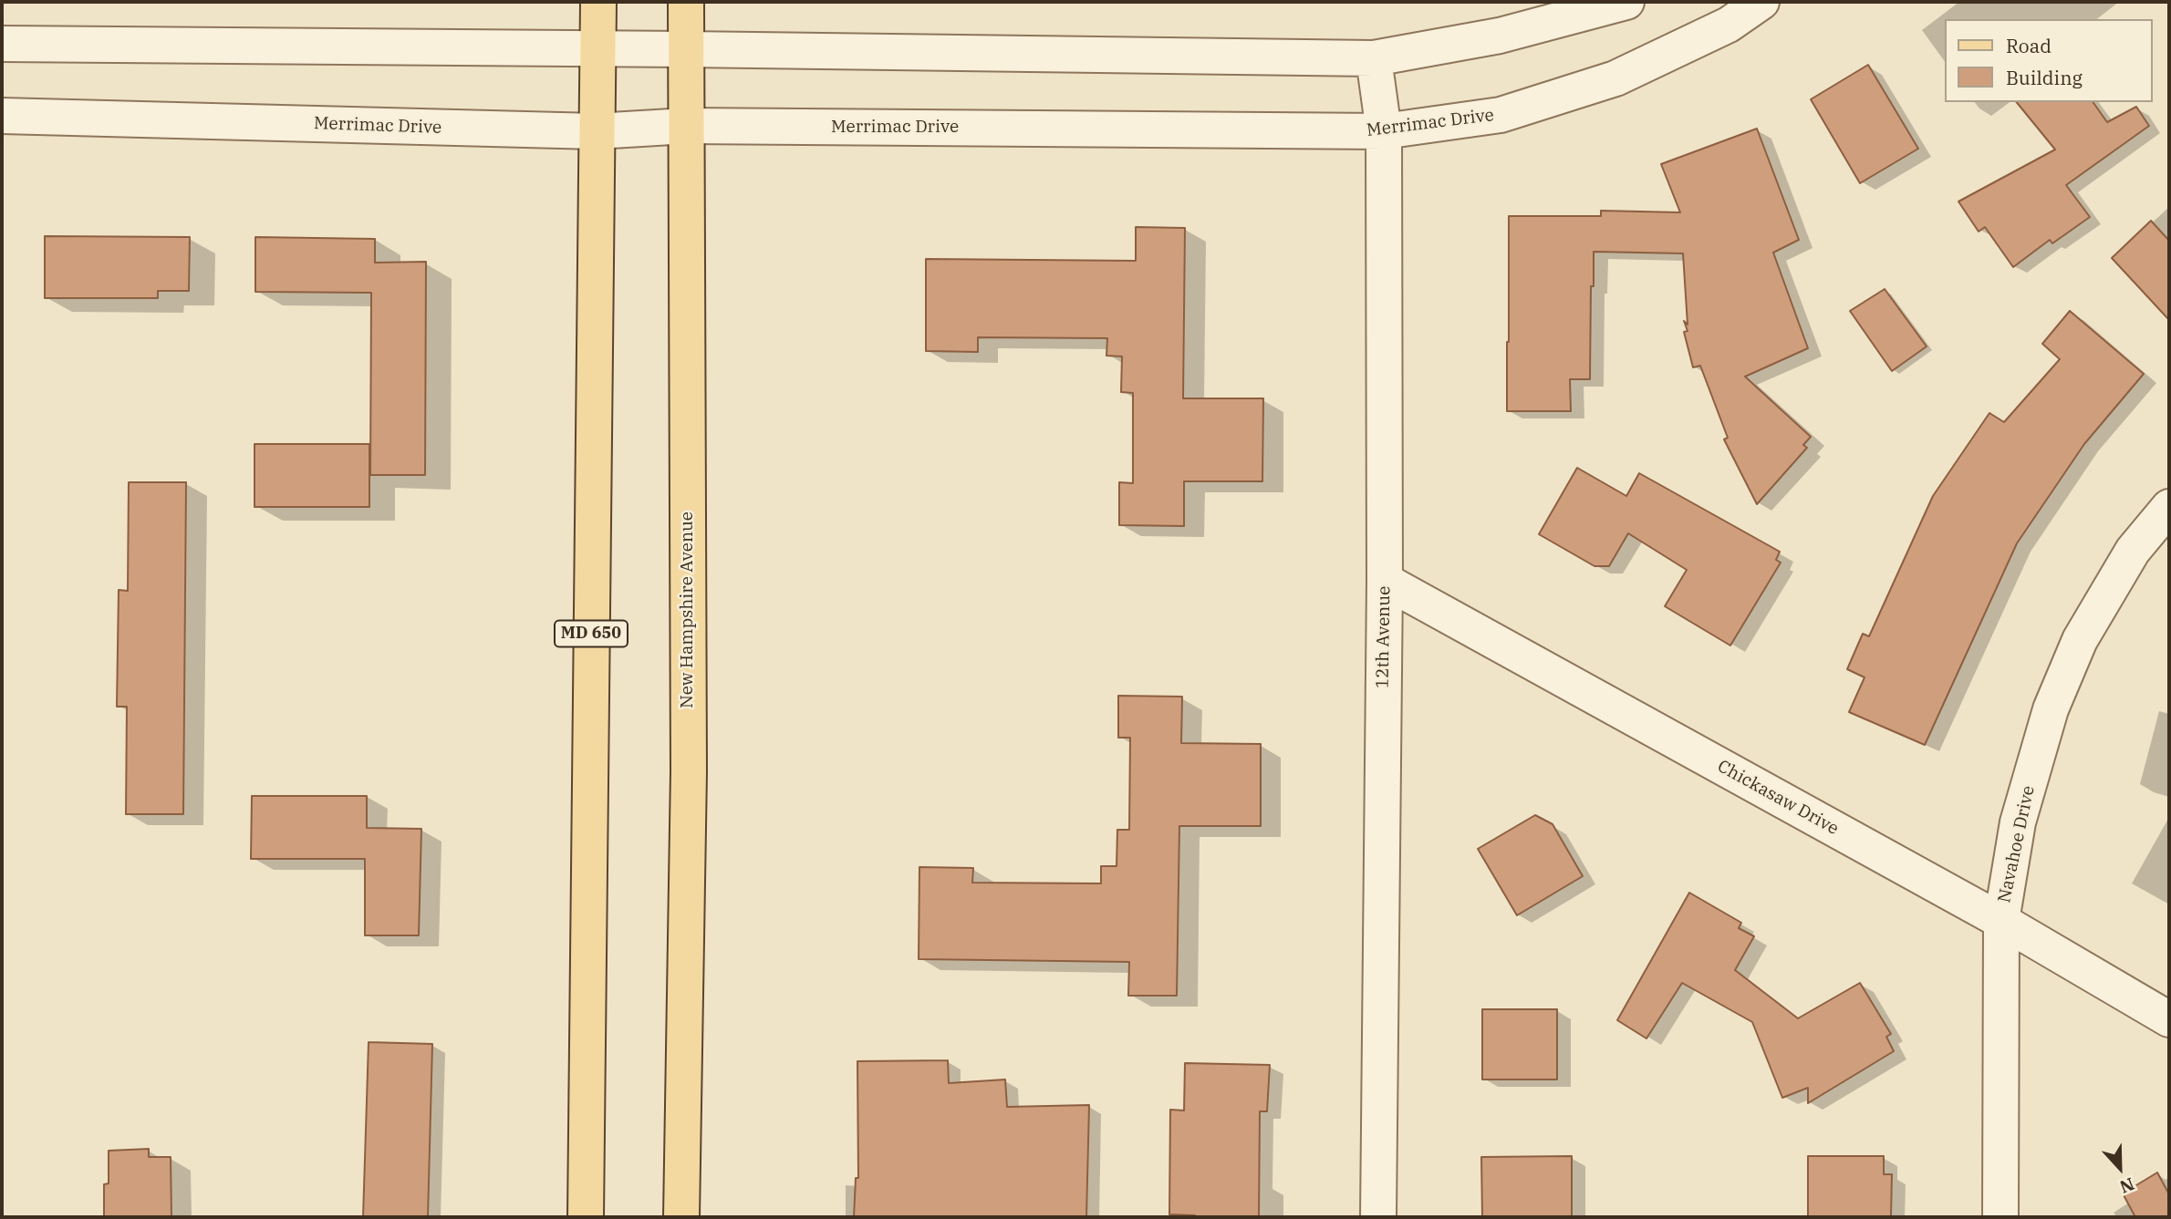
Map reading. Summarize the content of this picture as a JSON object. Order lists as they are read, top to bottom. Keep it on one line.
{"streets":{"main road":["New Hampshire Avenue","MD 650"],"street":["Merrimac Drive","12th Avenue","Chickasaw Drive","Navahoe Drive"]},"crossings":[["Merrimac Drive","New Hampshire Avenue"],["Merrimac Drive","MD 650"],["Merrimac Drive","12th Avenue"],["12th Avenue","Chickasaw Drive"],["Chickasaw Drive","Navahoe Drive"]],"legend":["Road","Building"],"north":"bottom"}
